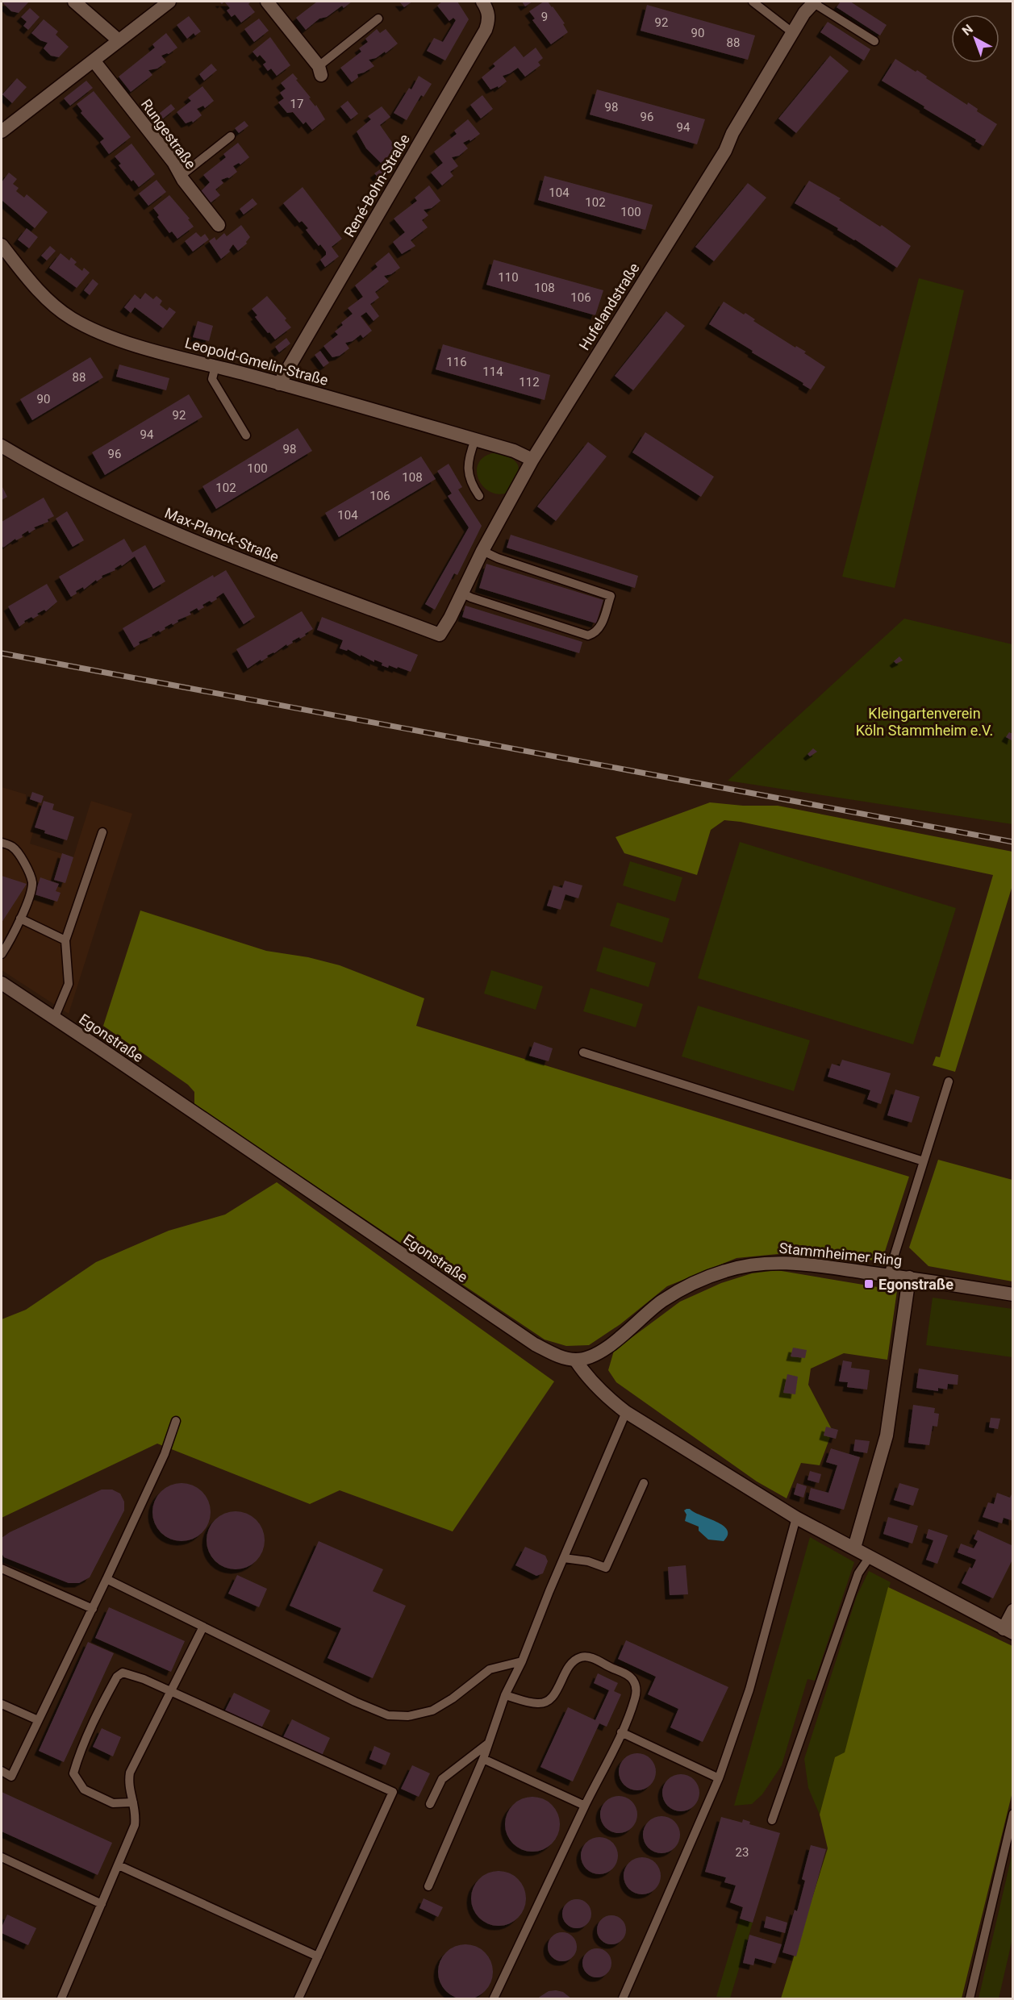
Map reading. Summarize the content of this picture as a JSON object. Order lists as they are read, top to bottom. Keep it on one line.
{"streets":{"street":["Rungestraße","René-Bohn-Straße","Hufelandstraße","Leopold-Gmelin-Straße","Max-Planck-Straße","Egonstraße","Stammheimer Ring"]},"crossings":[["René-Bohn-Straße","Leopold-Gmelin-Straße"],["Hufelandstraße","Leopold-Gmelin-Straße"],["Hufelandstraße","Max-Planck-Straße"],["Egonstraße","Stammheimer Ring"]],"parks":["Kleingartenverein Köln Stammheim e.V."],"places":{"transit":["Egonstraße"]},"house_numbers":["9","92","90","88","17","98","96","94","104","102","100","110","108","106","116","114","88","112","90","92","94","98","96","100","108","102","106","104","23"],"north":"top left"}
